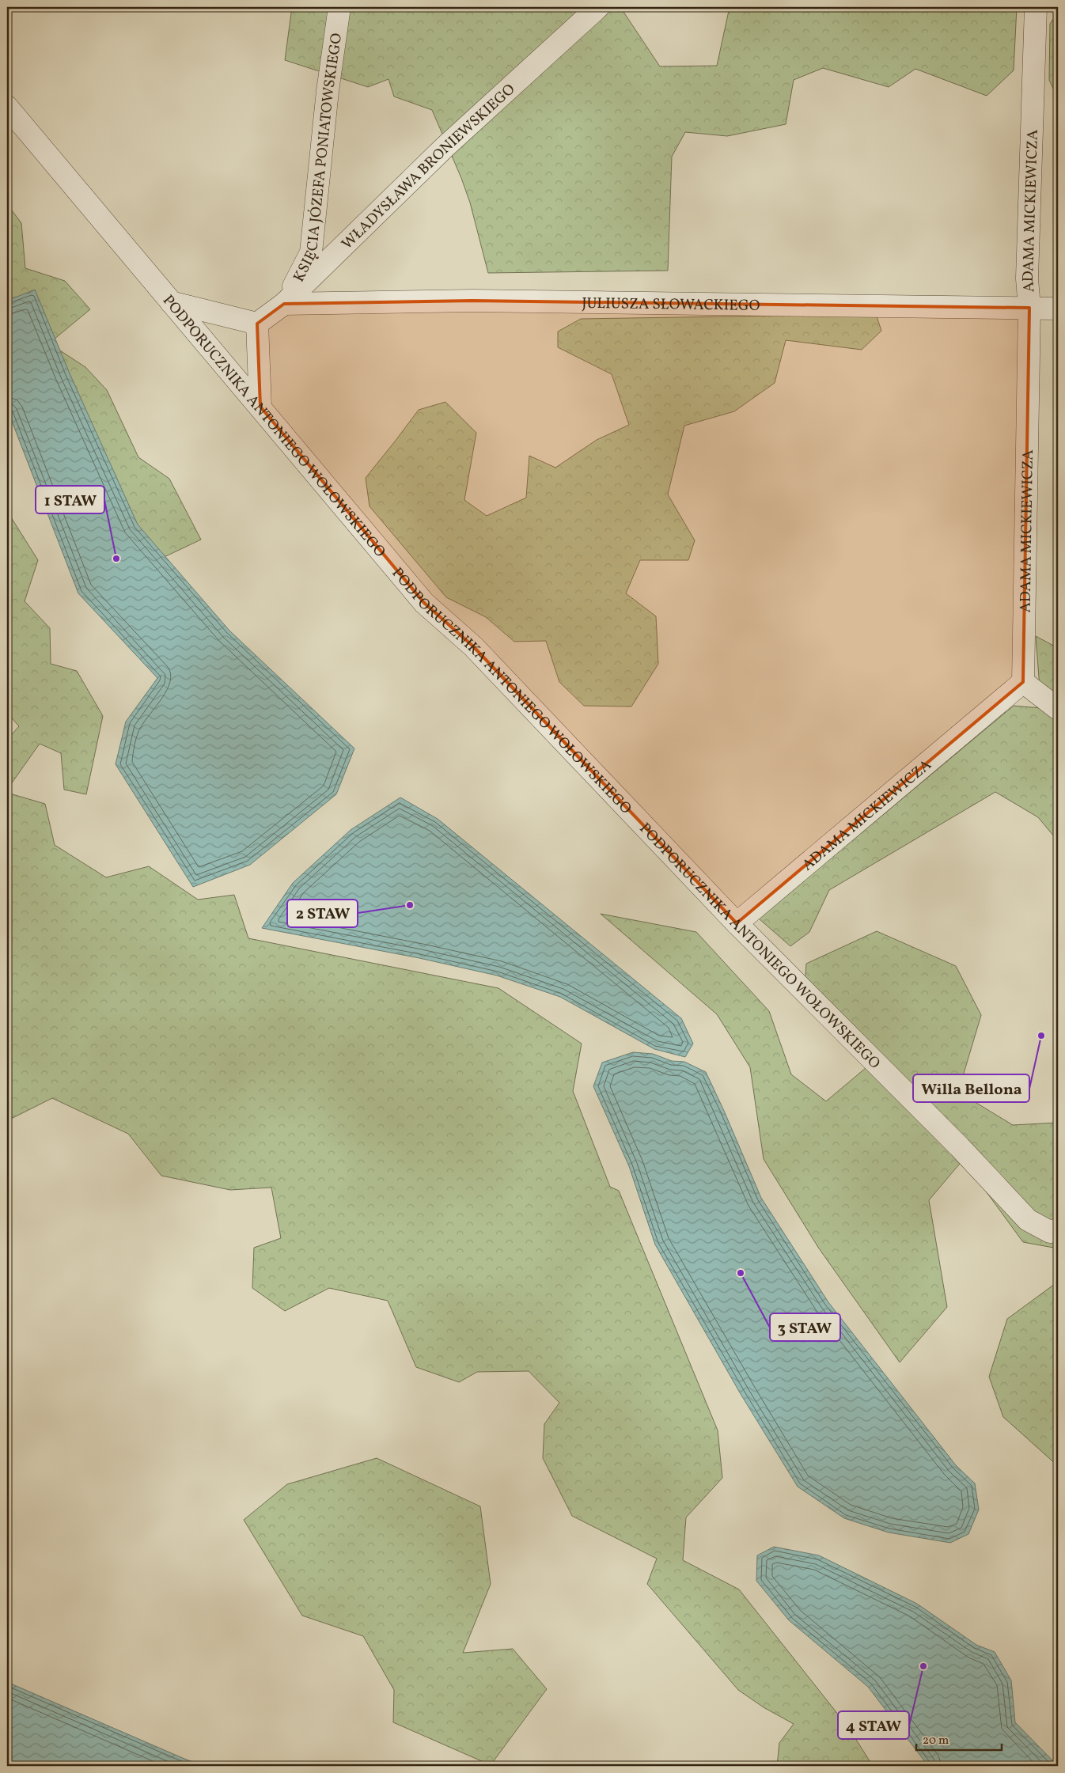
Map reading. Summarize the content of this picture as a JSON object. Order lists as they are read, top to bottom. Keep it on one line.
{"streets":{"street":["KSIĘCIA JÓZEFA PONIATOWSKIEGO","WŁADYSŁAWA BRONIEWSKIEGO","ADAMA MICKIEWICZA","JULIUSZA SŁOWACKIEGO","PODPORUCZNIKA ANTONIEGO WOŁOWSKIEGO"]},"crossings":[["KSIĘCIA JÓZEFA PONIATOWSKIEGO","WŁADYSŁAWA BRONIEWSKIEGO"],["KSIĘCIA JÓZEFA PONIATOWSKIEGO","JULIUSZA SŁOWACKIEGO"],["WŁADYSŁAWA BRONIEWSKIEGO","JULIUSZA SŁOWACKIEGO"],["ADAMA MICKIEWICZA","JULIUSZA SŁOWACKIEGO"],["ADAMA MICKIEWICZA","PODPORUCZNIKA ANTONIEGO WOŁOWSKIEGO"]],"places":["1 STAW","2 STAW","Willa Bellona","3 STAW","4 STAW"],"scale_bar":"20 m"}
